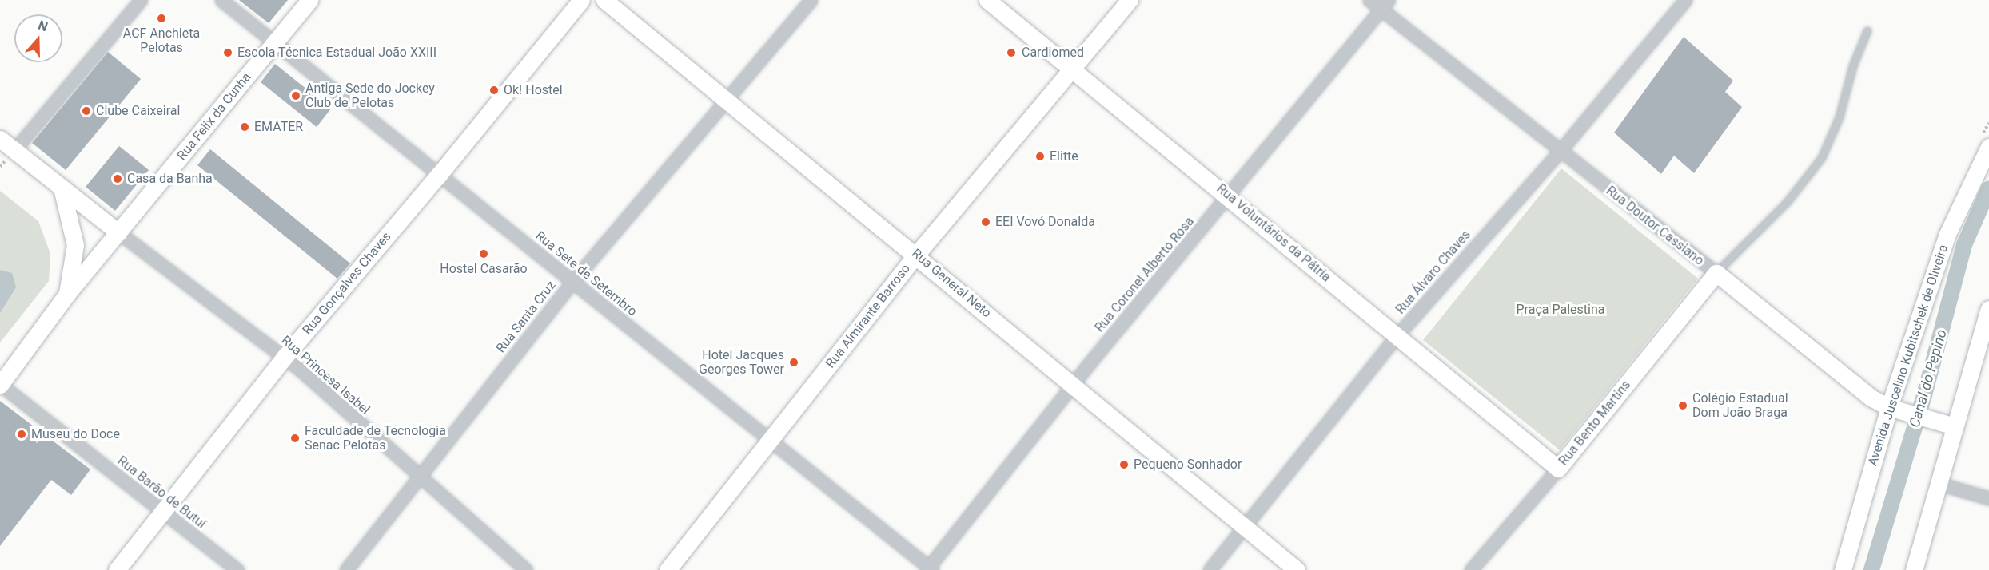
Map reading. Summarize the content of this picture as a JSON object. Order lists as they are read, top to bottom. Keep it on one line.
{"streets":{"street":["Rua Felix da Cunha","Rua Doutor Cassiano","Rua Voluntários da Pátria","Rua Álvaro Chaves","Rua Sete de Setembro","Rua Coronel Alberto Rosa","Rua Gonçalves Chaves","Rua General Neto","Rua Almirante Barroso","Rua Santa Cruz","Avenida Juscelino Kubitschek de Oliveira","Rua Princesa Isabel","Rua Bento Martins","Rua Barão de Butuí"]},"crossings":[["Rua Felix da Cunha","Rua Sete de Setembro"],["Rua Felix da Cunha","Rua Princesa Isabel"],["Rua Felix da Cunha","Rua Barão de Butuí"],["Rua Doutor Cassiano","Rua Álvaro Chaves"],["Rua Doutor Cassiano","Rua Coronel Alberto Rosa"],["Rua Doutor Cassiano","Avenida Juscelino Kubitschek de Oliveira"],["Rua Doutor Cassiano","Rua Bento Martins"],["Rua Voluntários da Pátria","Rua Álvaro Chaves"],["Rua Voluntários da Pátria","Rua Coronel Alberto Rosa"],["Rua Voluntários da Pátria","Rua Almirante Barroso"],["Rua Voluntários da Pátria","Rua Bento Martins"],["Rua Álvaro Chaves","Rua General Neto"],["Rua Sete de Setembro","Rua Coronel Alberto Rosa"],["Rua Sete de Setembro","Rua Gonçalves Chaves"],["Rua Sete de Setembro","Rua Almirante Barroso"],["Rua Sete de Setembro","Rua Santa Cruz"],["Rua Coronel Alberto Rosa","Rua General Neto"],["Rua Gonçalves Chaves","Rua Princesa Isabel"],["Rua Gonçalves Chaves","Rua Barão de Butuí"],["Rua General Neto","Rua Almirante Barroso"],["Rua General Neto","Rua Santa Cruz"],["Rua Santa Cruz","Rua Princesa Isabel"]],"water":["Canal do Pepino"],"parks":["Praça Palestina"],"places":["ACF Anchieta Pelotas","Escola Técnica Estadual João XXIII","Cardiomed","Ok! Hostel","Antiga Sede do Jockey Club de Pelotas","Clube Caixeiral","EMATER","Elitte","Casa da Banha","EEI Vovó Donalda","Hostel Casarão","Hotel Jacques Georges Tower","Colégio Estadual Dom João Braga","Museu do Doce","Faculdade de Tecnologia Senac Pelotas","Pequeno Sonhador"],"north":"top"}
